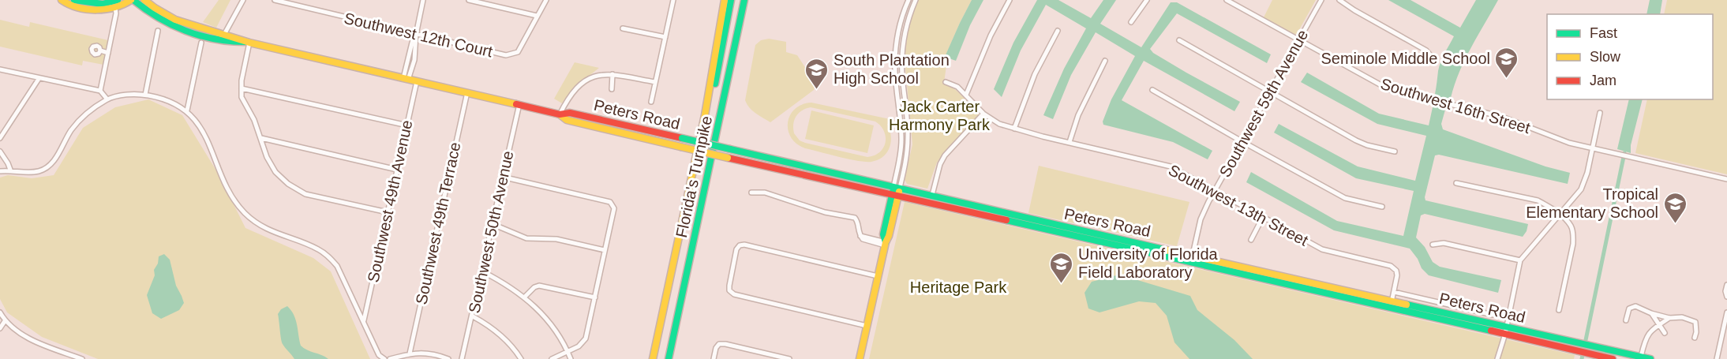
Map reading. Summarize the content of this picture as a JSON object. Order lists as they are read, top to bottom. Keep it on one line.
{"streets":{"main road":["Peters Road","Florida's Turnpike"],"street":["Southwest 12th Court","Southwest 59th Avenue","Southwest 16th Street","Southwest 49th Avenue","Southwest 13th Street","Southwest 49th Terrace","Southwest 50th Avenue"]},"crossings":[["Southwest 59th Avenue","Southwest 16th Street"],["Southwest 59th Avenue","Peters Road"],["Southwest 59th Avenue","Southwest 13th Street"],["Peters Road","Southwest 49th Avenue"],["Peters Road","Southwest 13th Street"],["Peters Road","Southwest 49th Terrace"],["Peters Road","Southwest 50th Avenue"]],"parks":["Jack Carter Harmony Park","Heritage Park"],"places":{"school or university":["Seminole Middle School","South Plantation High School","Tropical Elementary School","University of Florida Field Laboratory"]},"legend":["Fast","Slow","Jam"]}
